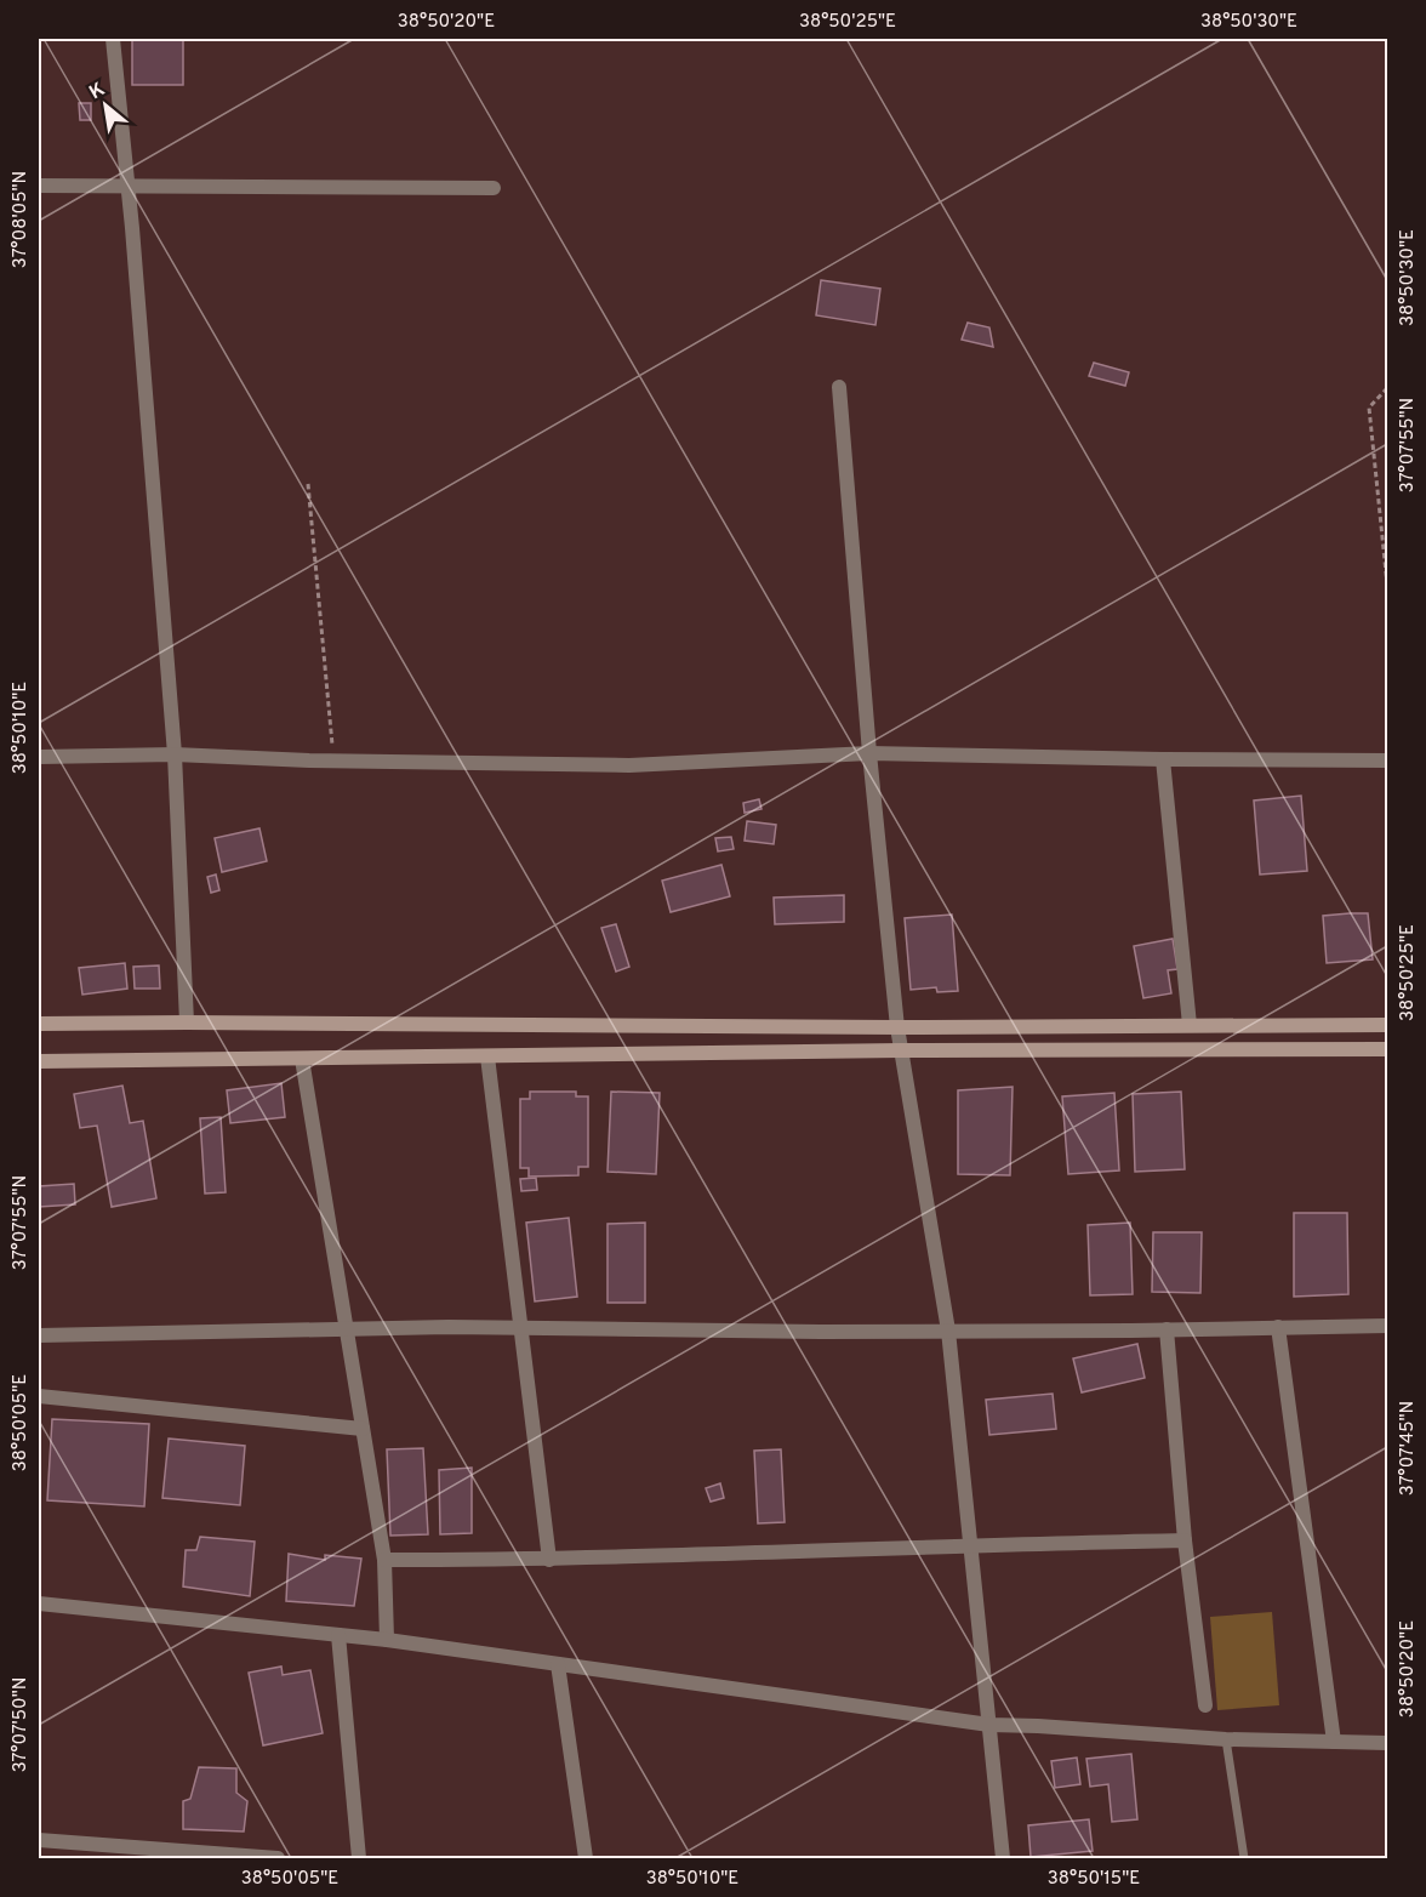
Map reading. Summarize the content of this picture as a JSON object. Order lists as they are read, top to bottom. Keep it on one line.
{"north":"top left","coordinates":["38°50'20\"E","38°50'25\"E","38°50'30\"E","37°08'05\"N","37°07'55\"N","38°50'10\"E","38°50'05\"E","37°07'45\"N","37°07'50\"N","38°50'15\"E"]}
